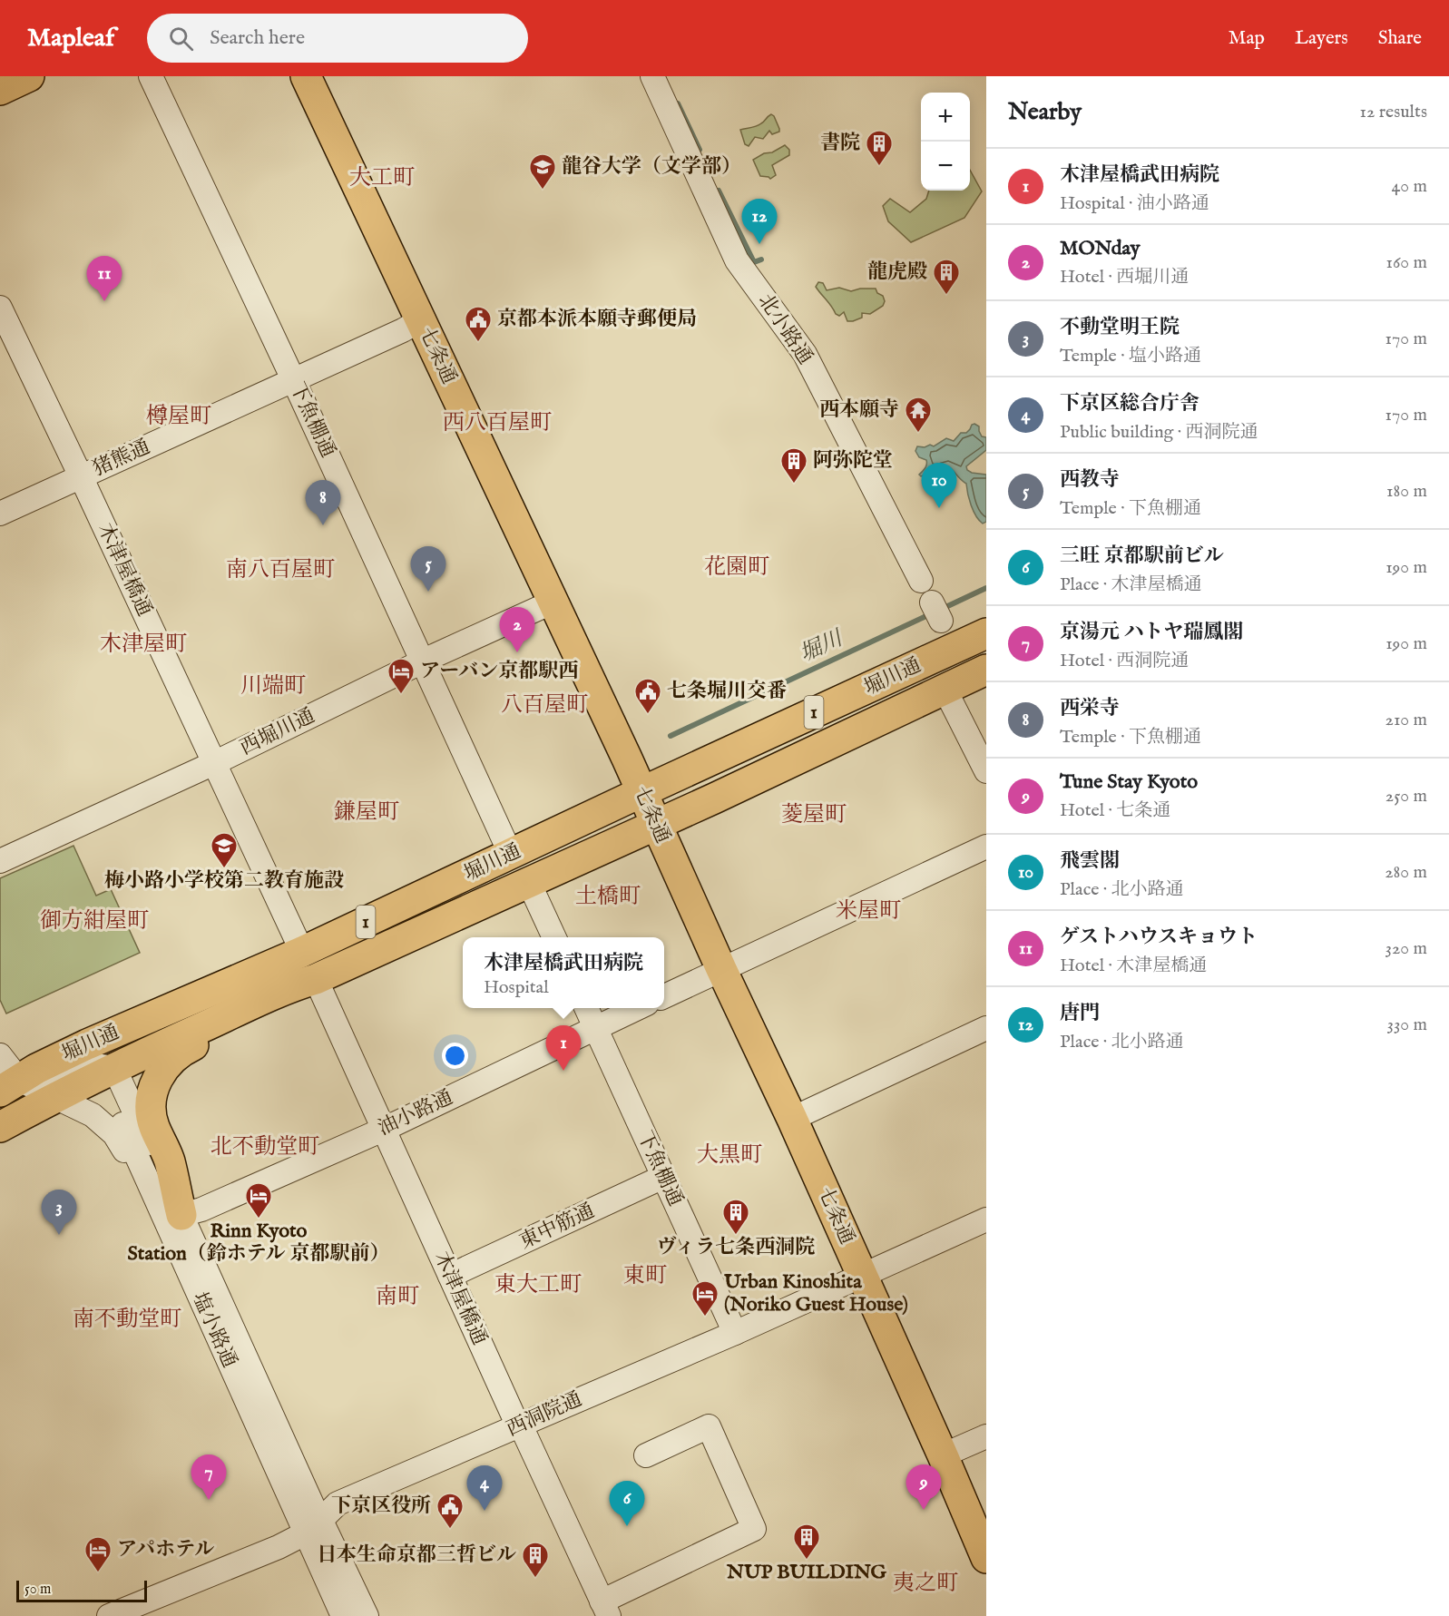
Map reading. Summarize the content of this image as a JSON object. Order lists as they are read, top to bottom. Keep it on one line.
{"streets":{"main road":["七条通","堀川通","1"],"street":["北小路通","下魚棚通","猪熊通","木津屋橋通","西堀川通","油小路通","東中筋通","塩小路通","西洞院通"]},"crossings":[["七条通","猪熊通"],["七条通","堀川通"],["七条通","西堀川通"],["七条通","西洞院通"],["下魚棚通","猪熊通"],["下魚棚通","堀川通"],["下魚棚通","西堀川通"],["下魚棚通","油小路通"],["下魚棚通","東中筋通"],["下魚棚通","西洞院通"],["猪熊通","木津屋橋通"],["木津屋橋通","堀川通"],["木津屋橋通","1"],["木津屋橋通","西堀川通"],["木津屋橋通","油小路通"],["木津屋橋通","東中筋通"],["木津屋橋通","西洞院通"],["堀川通","1"],["堀川通","塩小路通"],["1","油小路通"],["1","塩小路通"],["油小路通","塩小路通"],["塩小路通","西洞院通"]],"districts":["大工町","樽屋町","西八百屋町","花園町","南八百屋町","木津屋町","川端町","八百屋町","鎌屋町","菱屋町","土橋町","米屋町","御方紺屋町","北不動堂町","大黒町","東町","東大工町","南町","南不動堂町","夷之町"],"water":["堀川"],"places":{"building":["書院","龍虎殿","阿弥陀堂","ヴィラ七条西洞院","NUP BUILDING","日本生命京都三哲ビル"],"school or university":["龍谷大学（文学部）","梅小路小学校第二教育施設"],"public building":["京都本派本願寺郵便局","七条堀川交番","下京区役所"],"temple":["西本願寺"],"hotel":["アーバン京都駅西","Rinn Kyoto Station（鈴ホテル 京都駅前）","Urban Kinoshita (Noriko Guest House)","アパホテル"]},"scale_bar":"50 m","page":{"header":"Mapleaf","search":"Search here","nav":["Map","Layers","Share"],"heading":["Nearby","12 results"],"map_buttons":["+","−"],"list":[{"mark":"1","name":"木津屋橋武田病院","note":"Hospital · 油小路通","value":"40 m"},{"mark":"2","name":"MONday","note":"Hotel · 西堀川通","value":"160 m"},{"mark":"3","name":"不動堂明王院","note":"Temple · 塩小路通","value":"170 m"},{"mark":"4","name":"下京区総合庁舎","note":"Public building · 西洞院通","value":"170 m"},{"mark":"5","name":"西教寺","note":"Temple · 下魚棚通","value":"180 m"},{"mark":"6","name":"三旺 京都駅前ビル","note":"Place · 木津屋橋通","value":"190 m"},{"mark":"7","name":"京湯元 ハトヤ瑞鳳閣","note":"Hotel · 西洞院通","value":"190 m"},{"mark":"8","name":"西栄寺","note":"Temple · 下魚棚通","value":"210 m"},{"mark":"9","name":"Tune Stay Kyoto","note":"Hotel · 七条通","value":"250 m"},{"mark":"10","name":"飛雲閣","note":"Place · 北小路通","value":"280 m"},{"mark":"11","name":"ゲストハウスキョウト","note":"Hotel · 木津屋橋通","value":"320 m"},{"mark":"12","name":"唐門","note":"Place · 北小路通","value":"330 m"}],"pins":["12","11","10","8","5","2","1","3","7","9","4","6"],"popup":["木津屋橋武田病院","Hospital"],"scale":"50 m"}}
